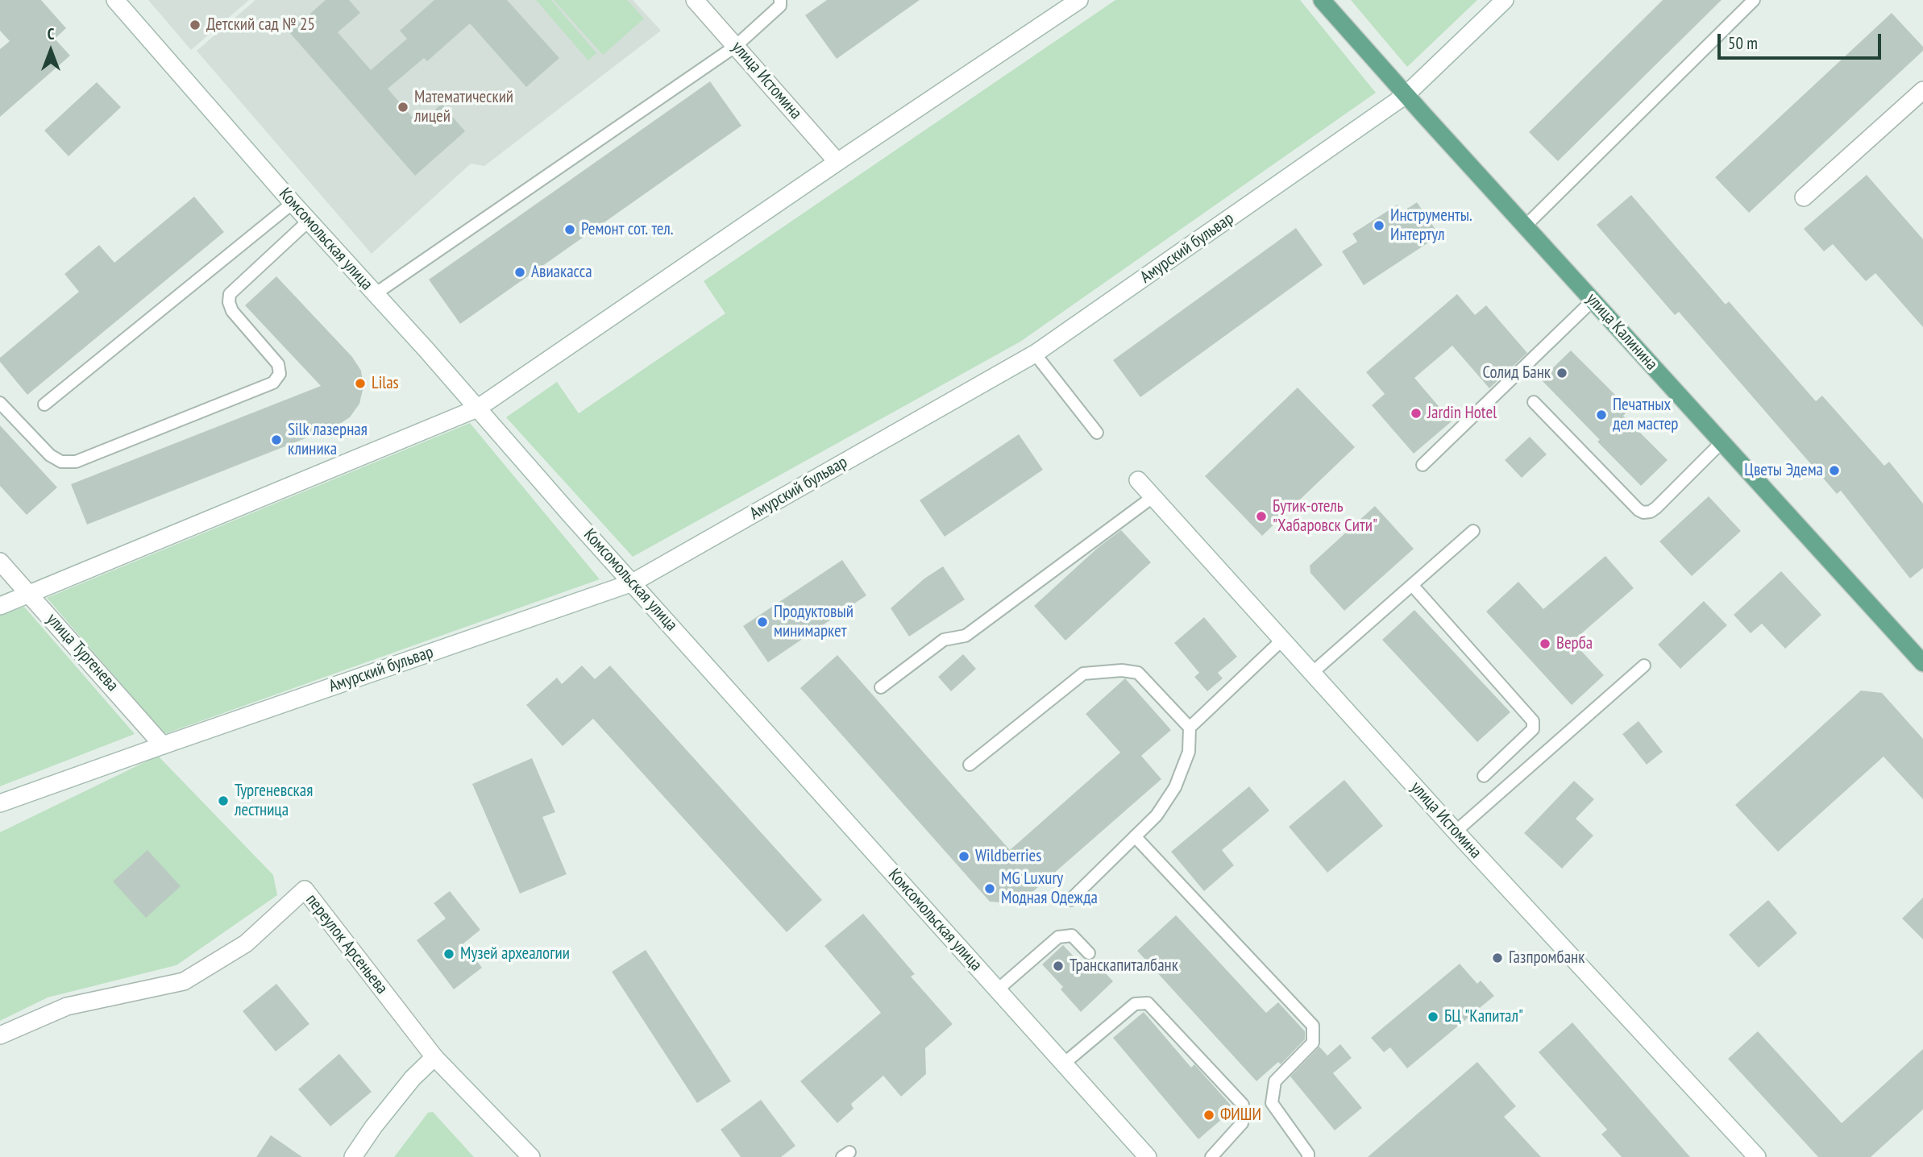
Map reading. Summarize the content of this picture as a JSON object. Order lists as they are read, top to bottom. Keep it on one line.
{"streets":{"main road":["улица Калинина"],"street":["улица Истомина","Комсомольская улица","Амурский бульвар","улица Тургенева","переулок Арсеньева"]},"crossings":[["Комсомольская улица","Амурский бульвар"],["Амурский бульвар","улица Калинина"],["Амурский бульвар","улица Тургенева"]],"places":["Детский сад № 25","Математический лицей","Инструменты. Интертул","Ремонт сот. тел.","Авиакасса","Солид Банк","Lilas","Jardin Hotel","Печатных дел мастер","Silk лазерная клиника","Цветы Эдема","Бутик-отель \"Хабаровск Сити\"","Продуктовый минимаркет","Верба","Тургеневская лестница","Wildberries","MG Luxury Модная Одежда","Музей археалогии","Газпромбанк","Транскапиталбанк","БЦ \"Капитал\"","ФИШИ"],"scale_bar":"50 m","north":"top"}
